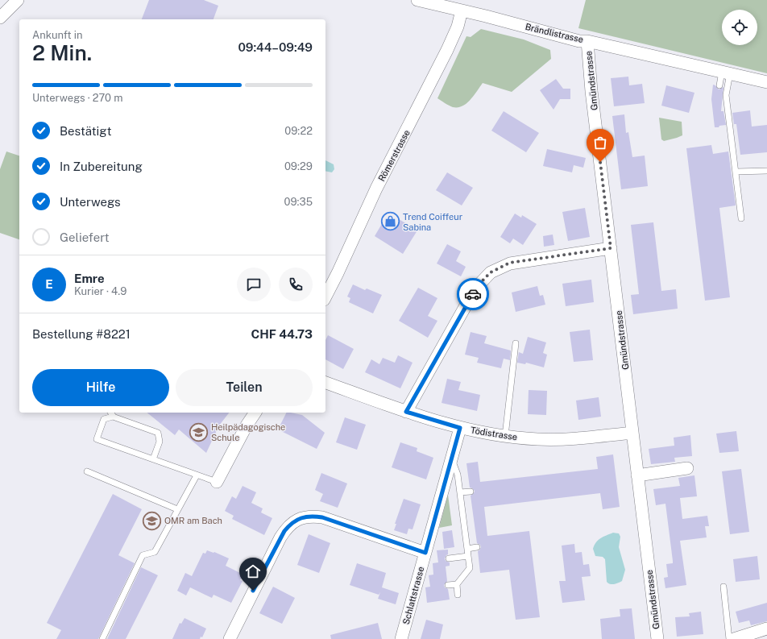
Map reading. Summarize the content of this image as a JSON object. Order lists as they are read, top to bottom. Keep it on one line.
{"streets":{"street":["Brändlistrasse","Gmündstrasse","Römerstrasse","Tödistrasse","Schlattstrasse"]},"crossings":[["Brändlistrasse","Gmündstrasse"],["Brändlistrasse","Römerstrasse"],["Gmündstrasse","Tödistrasse"],["Tödistrasse","Schlattstrasse"]],"places":{"shop":["Trend Coiffeur Sabina"],"school or university":["Heilpädagogische Schule","OMR am Bach"]},"page":{"heading":["2 Min.","Ankunft in","09:44–09:49"],"panel":["Emre","Kurier · 4.9","Bestellung #8221","CHF 44.73"],"bar":"Unterwegs · 270 m","list":[["Bestätigt","09:22"],["In Zubereitung","09:29"],["Unterwegs","09:35"],"Geliefert"],"round":"E","buttons":["Hilfe","Teilen"]}}
